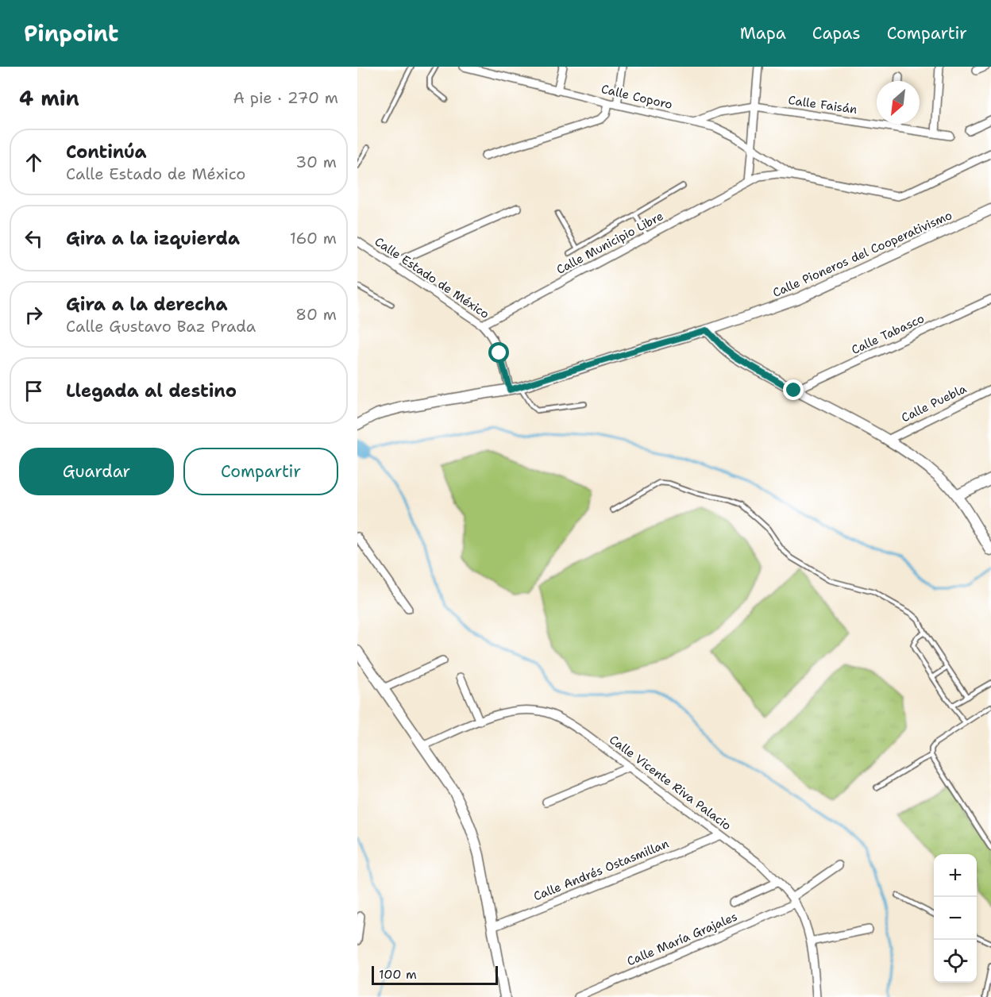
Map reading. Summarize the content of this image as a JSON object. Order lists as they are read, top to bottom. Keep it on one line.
{"streets":{"street":["Calle Coporo","Calle Faisán","Calle Municipio Libre","Calle Pioneros del Cooperativismo","Calle Estado de México","Calle Tabasco","Calle Puebla","Calle Vicente Riva Palacio","Calle Andrés Ostasmillan","Calle María Grajales"]},"crossings":[["Calle Coporo","Calle Faisán"],["Calle Coporo","Calle Municipio Libre"],["Calle Municipio Libre","Calle Estado de México"],["Calle Pioneros del Cooperativismo","Calle Estado de México"],["Calle Vicente Riva Palacio","Calle Andrés Ostasmillan"],["Calle Vicente Riva Palacio","Calle María Grajales"]],"scale_bar":"100 m","north":"bottom left","page":{"header":"Pinpoint","nav":["Mapa","Capas","Compartir"],"heading":["4 min","A pie · 270 m"],"list":[["Continúa","Calle Estado de México","30 m"],["Gira a la izquierda","160 m"],["Gira a la derecha","Calle Gustavo Baz Prada","80 m"],"Llegada al destino"],"buttons":["Guardar","Compartir"],"map_buttons":["+","−"],"scale":"100 m"}}
